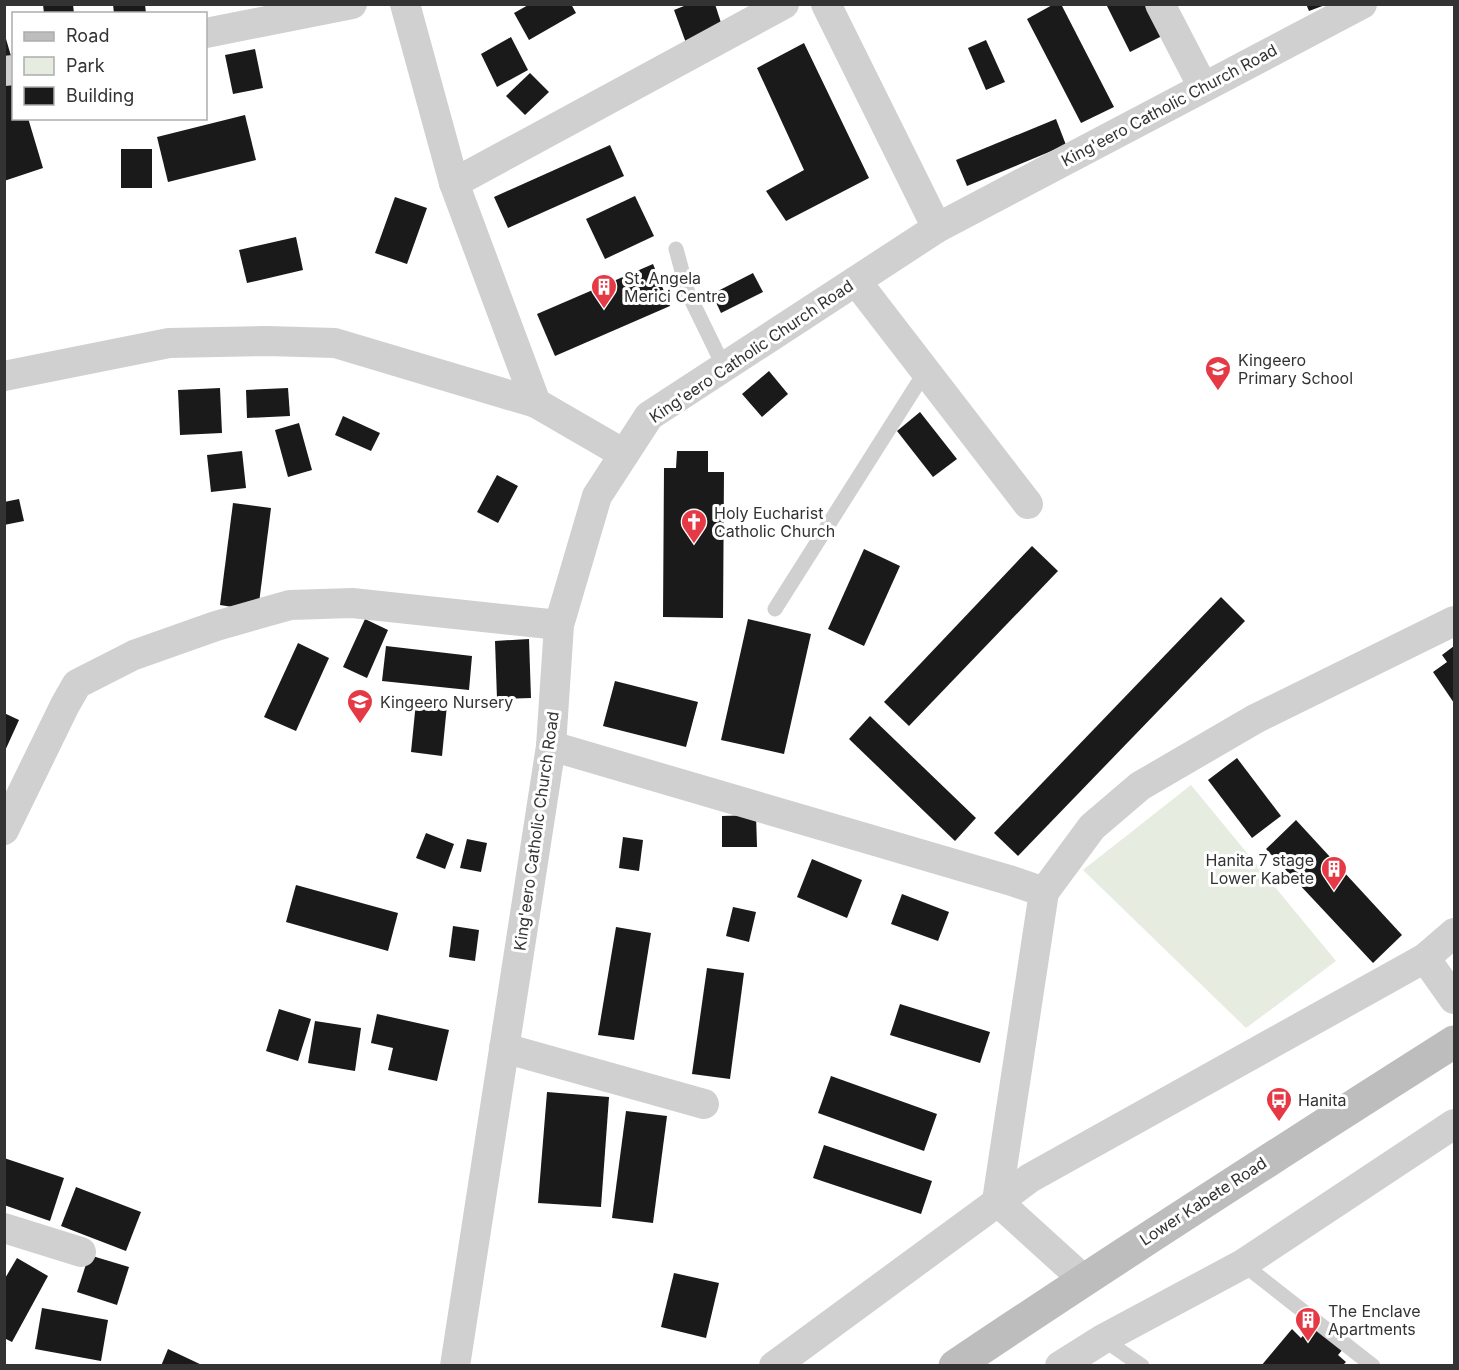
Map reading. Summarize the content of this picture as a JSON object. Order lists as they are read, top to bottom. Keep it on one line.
{"streets":{"main road":["Lower Kabete Road"],"street":["King'eero Catholic Church Road"]},"places":{"building":["St. Angela Merici Centre","Hanita 7 stage Lower Kabete","The Enclave Apartments"],"school or university":["Kingeero Primary School","Kingeero Nursery"],"church":["Holy Eucharist Catholic Church"],"bus stop":["Hanita"]},"legend":["Road","Park","Building"]}
